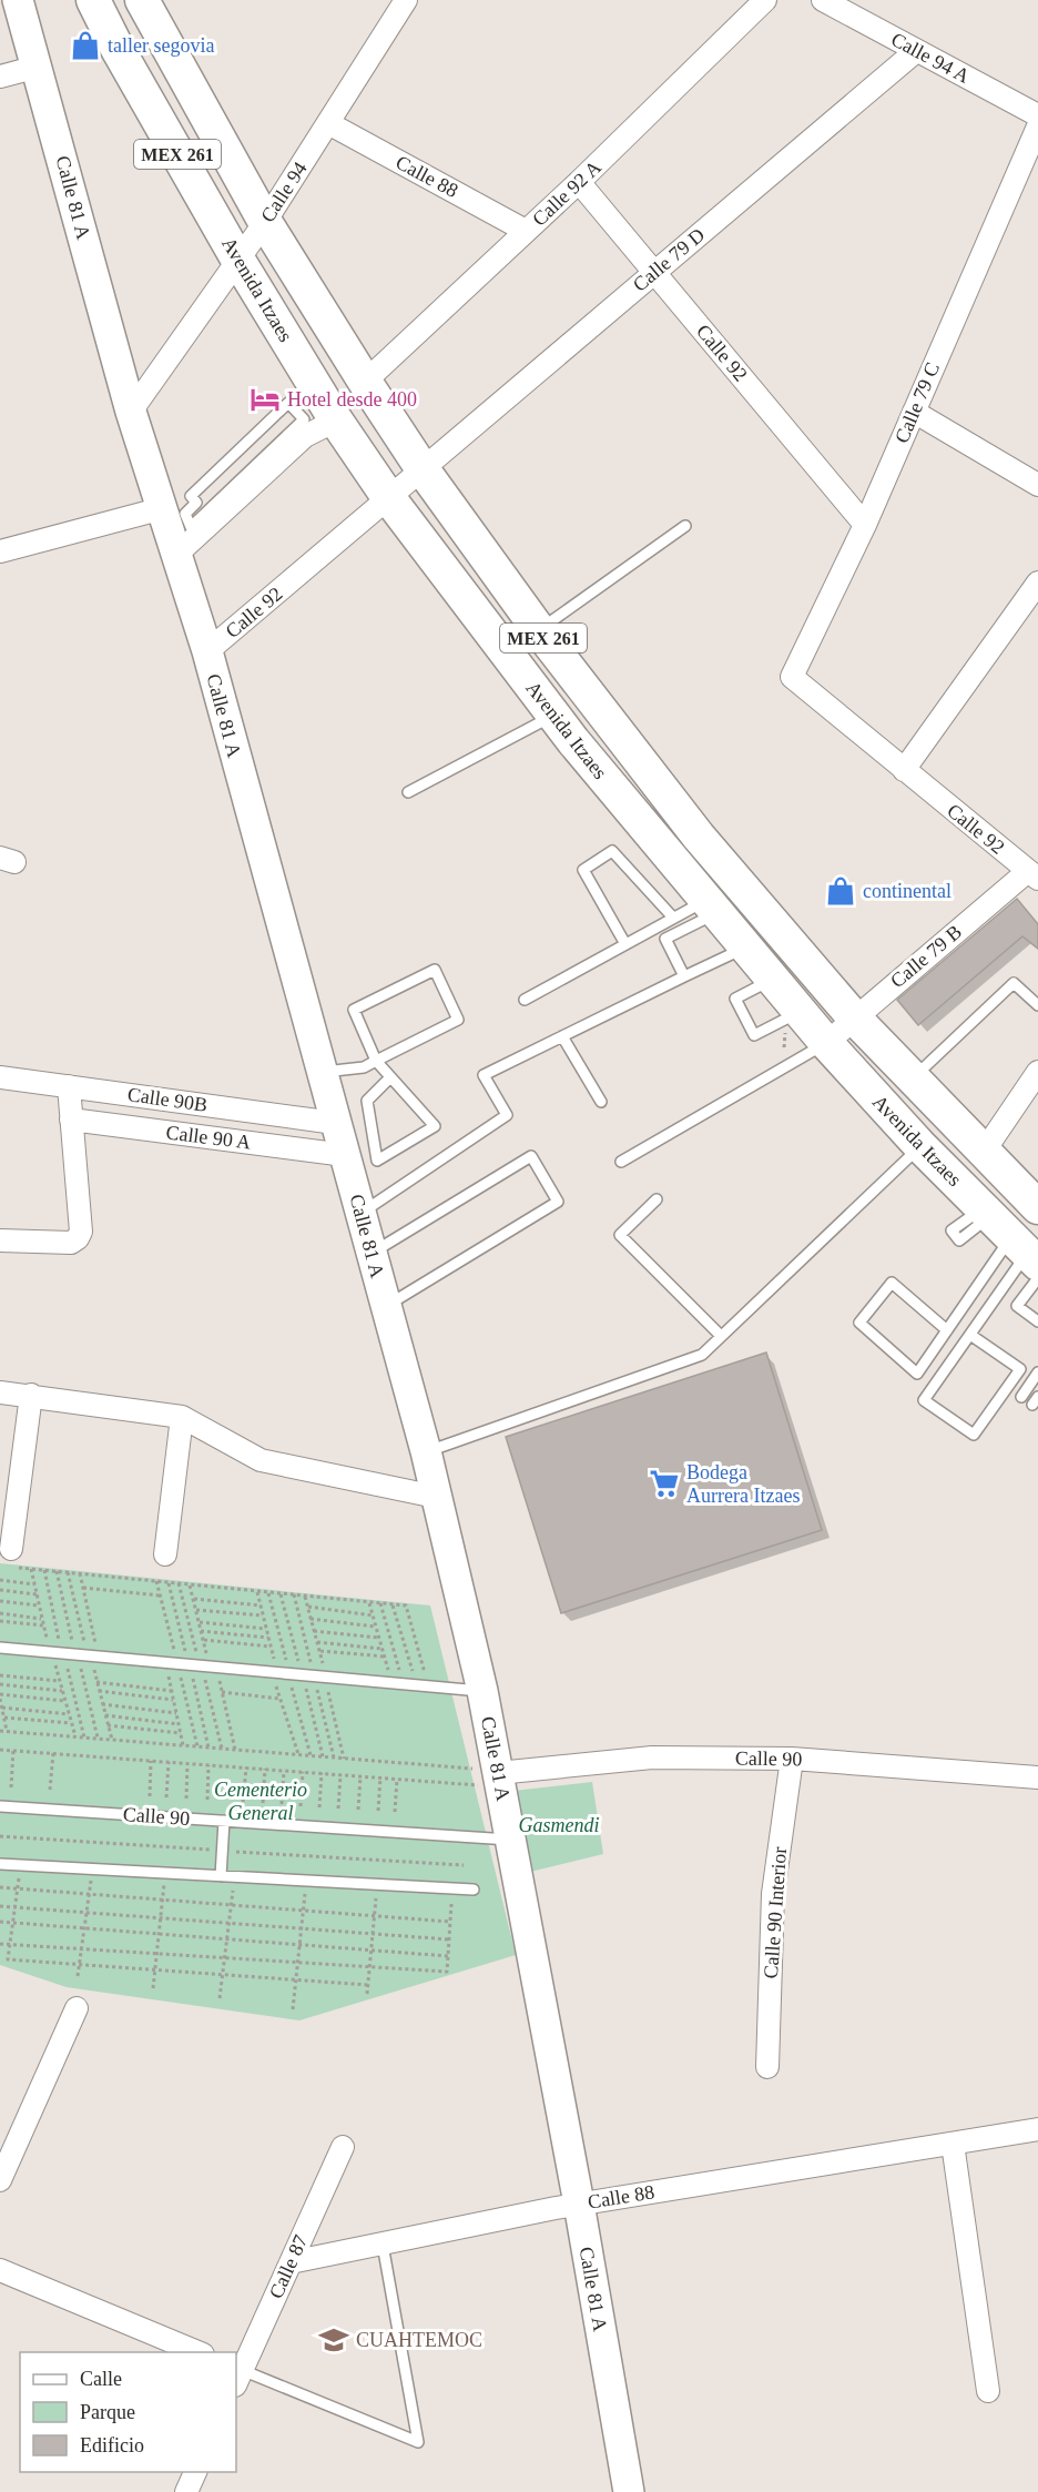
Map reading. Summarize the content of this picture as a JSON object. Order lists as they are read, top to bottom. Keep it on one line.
{"streets":{"main road":["MEX 261","Avenida Itzaes"],"street":["Calle 94 A","Calle 88","Calle 94","Calle 92 A","Calle 81 A","Calle 79 D","Calle 92","Calle 79 C","Calle 79 B","Calle 90B","Calle 90 A","Calle 90","Calle 90 Interior","Calle 87"]},"crossings":[["Calle 94 A","Calle 79 D"],["Calle 88","Calle 94"],["Calle 88","Calle 92 A"],["Calle 88","Calle 81 A"],["Calle 88","Calle 87"],["Calle 94","Calle 81 A"],["Calle 94","Avenida Itzaes"],["Calle 92 A","Avenida Itzaes"],["Calle 92 A","Calle 92"],["Calle 81 A","Calle 92"],["Calle 81 A","Calle 90B"],["Calle 81 A","Calle 90 A"],["Calle 81 A","Calle 90"],["Calle 79 D","Avenida Itzaes"],["Calle 79 D","Calle 92"],["Avenida Itzaes","Calle 92"],["Avenida Itzaes","Calle 79 B"],["Calle 92","Calle 79 C"],["Calle 92","Calle 79 B"],["Calle 90","Calle 90 Interior"]],"parks":["Cementerio General","Gasmendi"],"places":{"shop":["taller segovia","continental"],"hotel":["Hotel desde 400"],"supermarket":["Bodega Aurrera Itzaes"],"school or university":["CUAHTEMOC"]},"legend":["Calle","Parque","Edificio"]}
